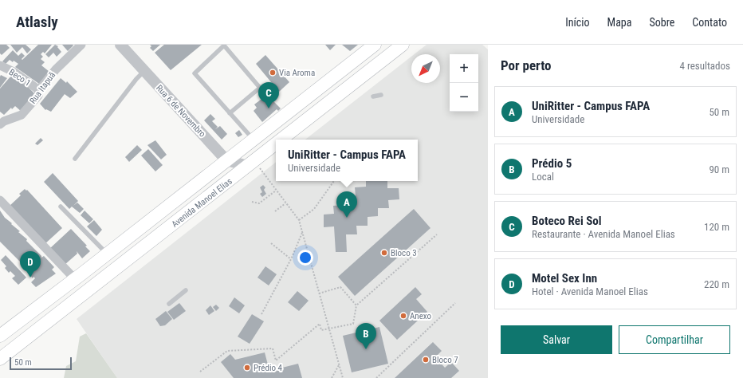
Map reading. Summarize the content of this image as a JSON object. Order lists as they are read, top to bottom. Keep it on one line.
{"streets":{"main road":["Avenida Manoel Elias"],"street":["Beco 1","Rua Itapuã","Rua 6 de Novembro"]},"crossings":[["Beco 1","Rua Itapuã"],["Rua 6 de Novembro","Avenida Manoel Elias"]],"places":["Via Aroma","Bloco 3","Anexo","Bloco 7","Prédio 4"],"scale_bar":"50 m","north":"bottom left","page":{"header":"Atlasly","nav":["Início","Mapa","Sobre","Contato"],"heading":["Por perto","4 resultados"],"map_buttons":["+","−"],"pins":["C","A","D","B"],"list":[{"mark":"A","name":"UniRitter - Campus FAPA","note":"Universidade","value":"50 m"},{"mark":"B","name":"Prédio 5","note":"Local","value":"90 m"},{"mark":"C","name":"Boteco Rei Sol","note":"Restaurante · Avenida Manoel Elias","value":"120 m"},{"mark":"D","name":"Motel Sex Inn","note":"Hotel · Avenida Manoel Elias","value":"220 m"}],"popup":["UniRitter - Campus FAPA","Universidade"],"buttons":["Salvar","Compartilhar"],"scale":"50 m"}}
